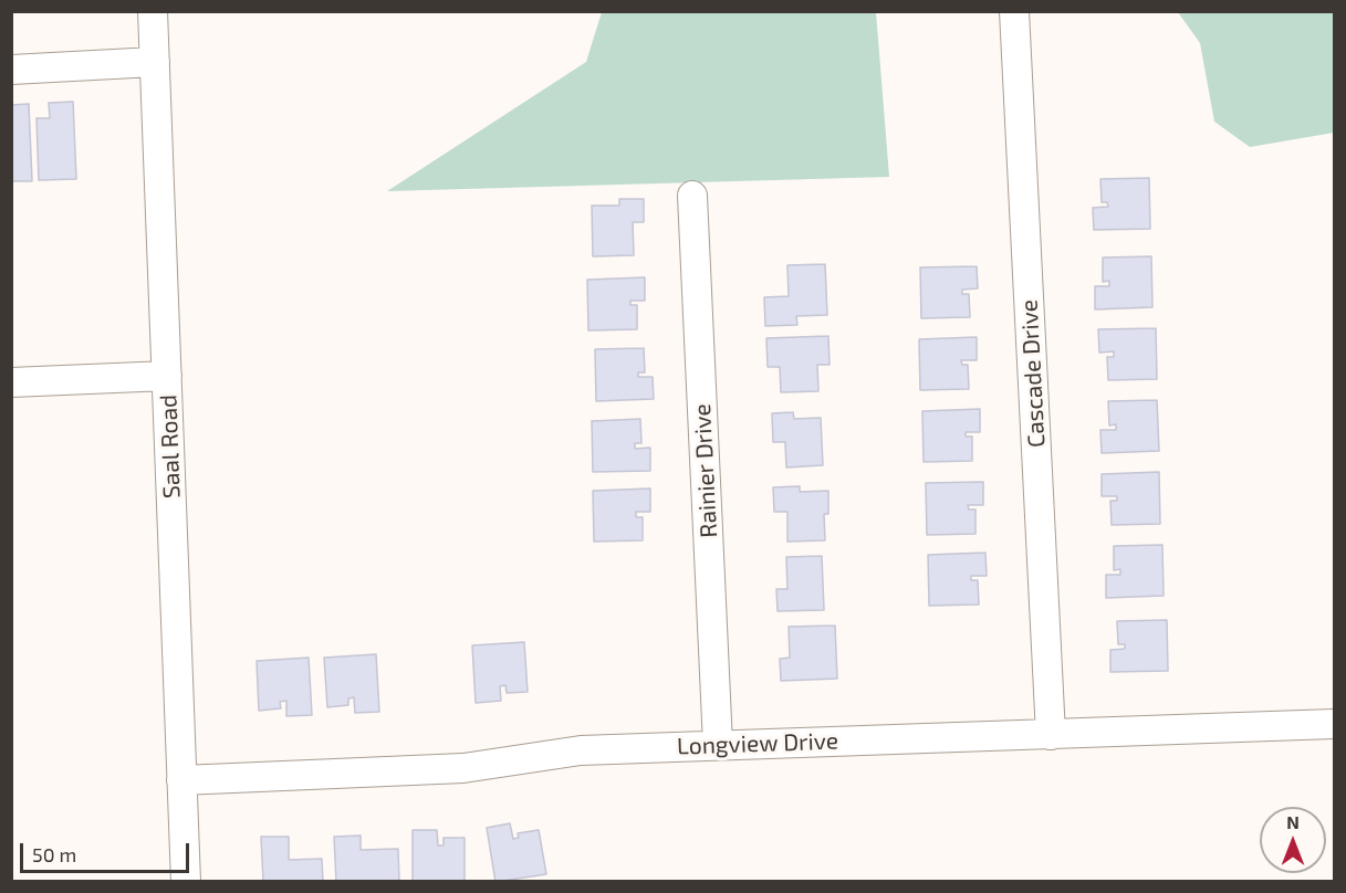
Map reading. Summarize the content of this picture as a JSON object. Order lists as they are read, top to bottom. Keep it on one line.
{"streets":{"street":["Cascade Drive","Saal Road","Rainier Drive","Longview Drive"]},"crossings":[["Cascade Drive","Longview Drive"],["Saal Road","Longview Drive"],["Rainier Drive","Longview Drive"]],"scale_bar":"50 m","north":"top"}
